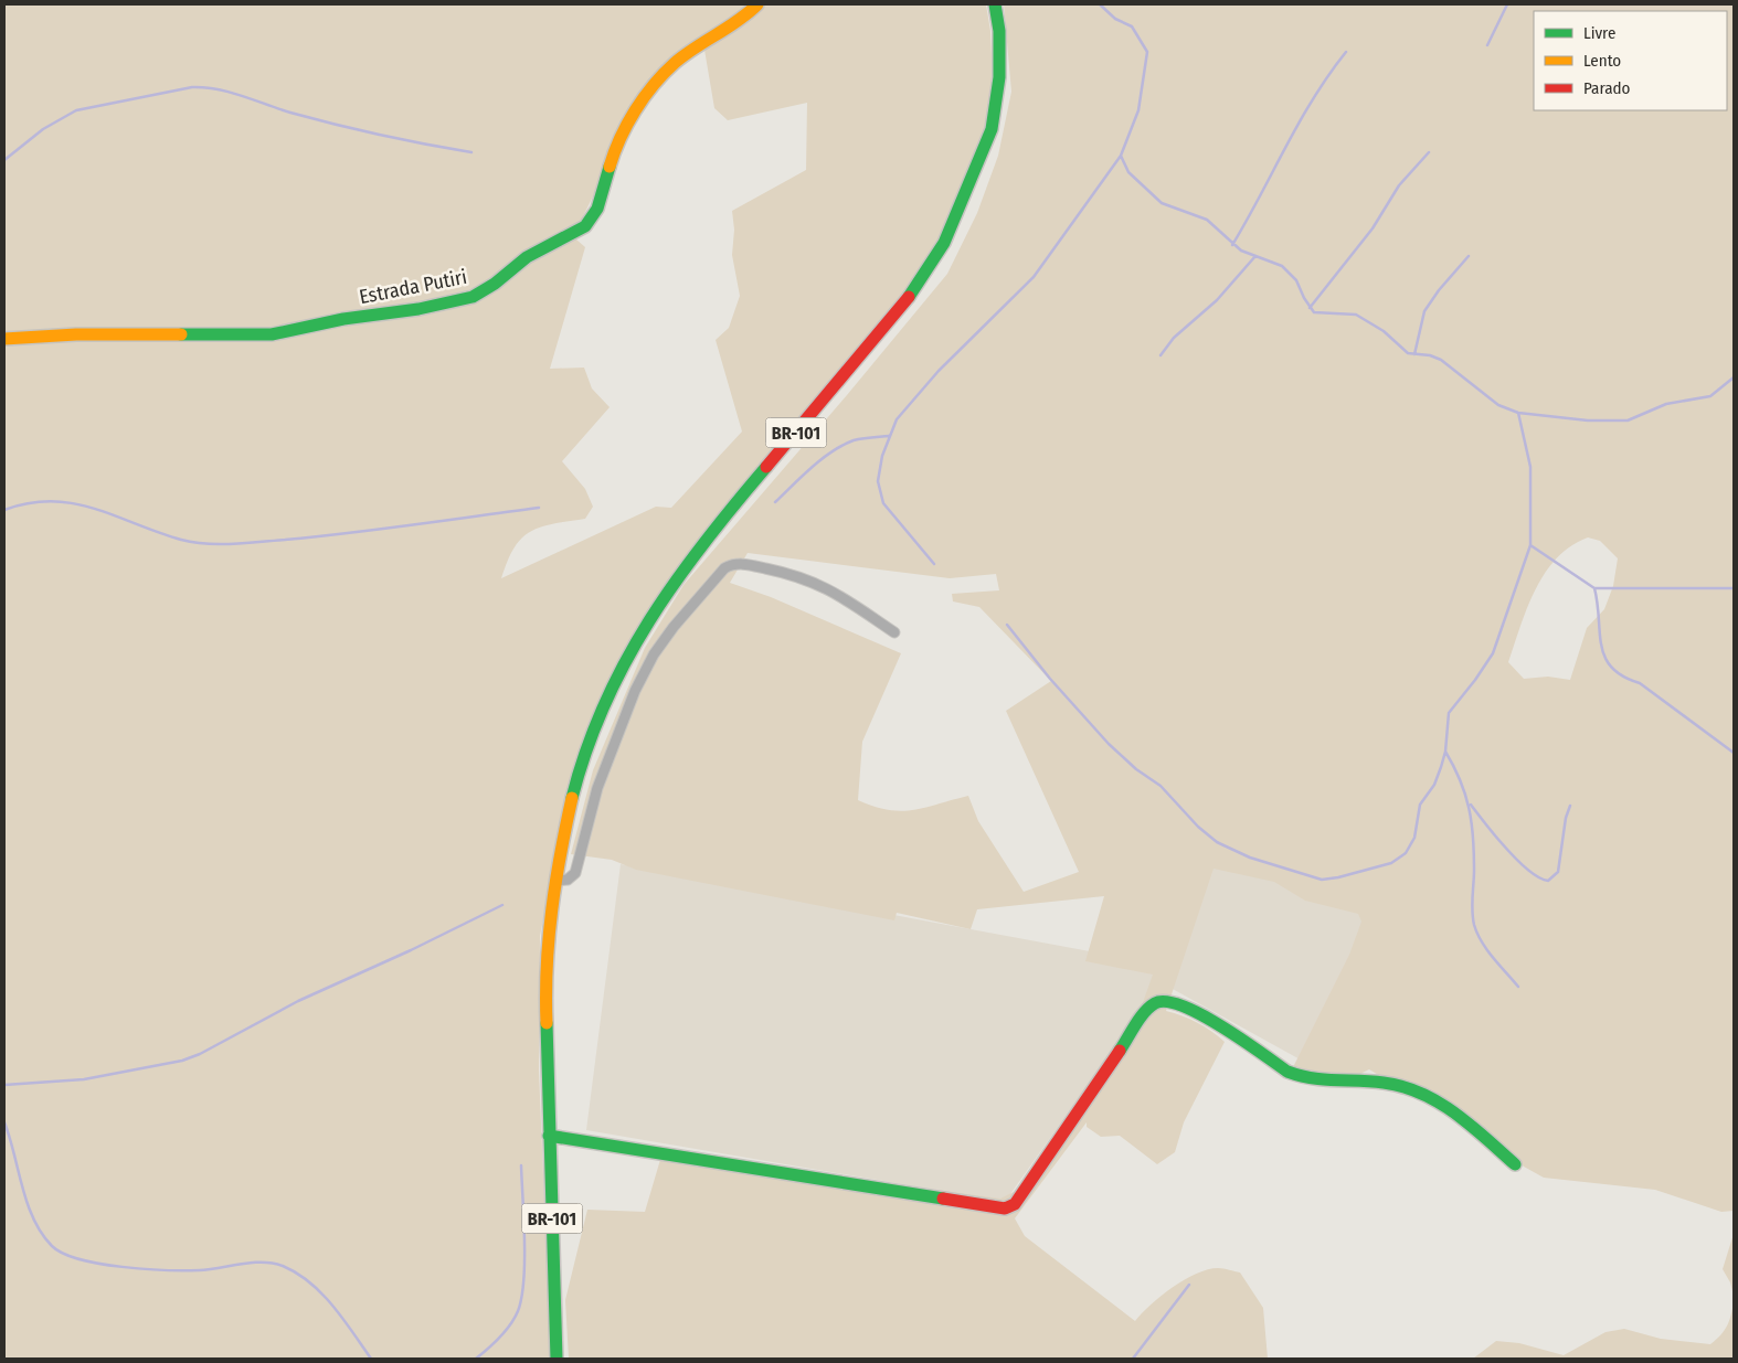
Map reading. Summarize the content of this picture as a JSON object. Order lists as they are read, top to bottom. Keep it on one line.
{"streets":{"street":["Estrada Putiri","BR-101"]},"legend":["Livre","Lento","Parado"]}
